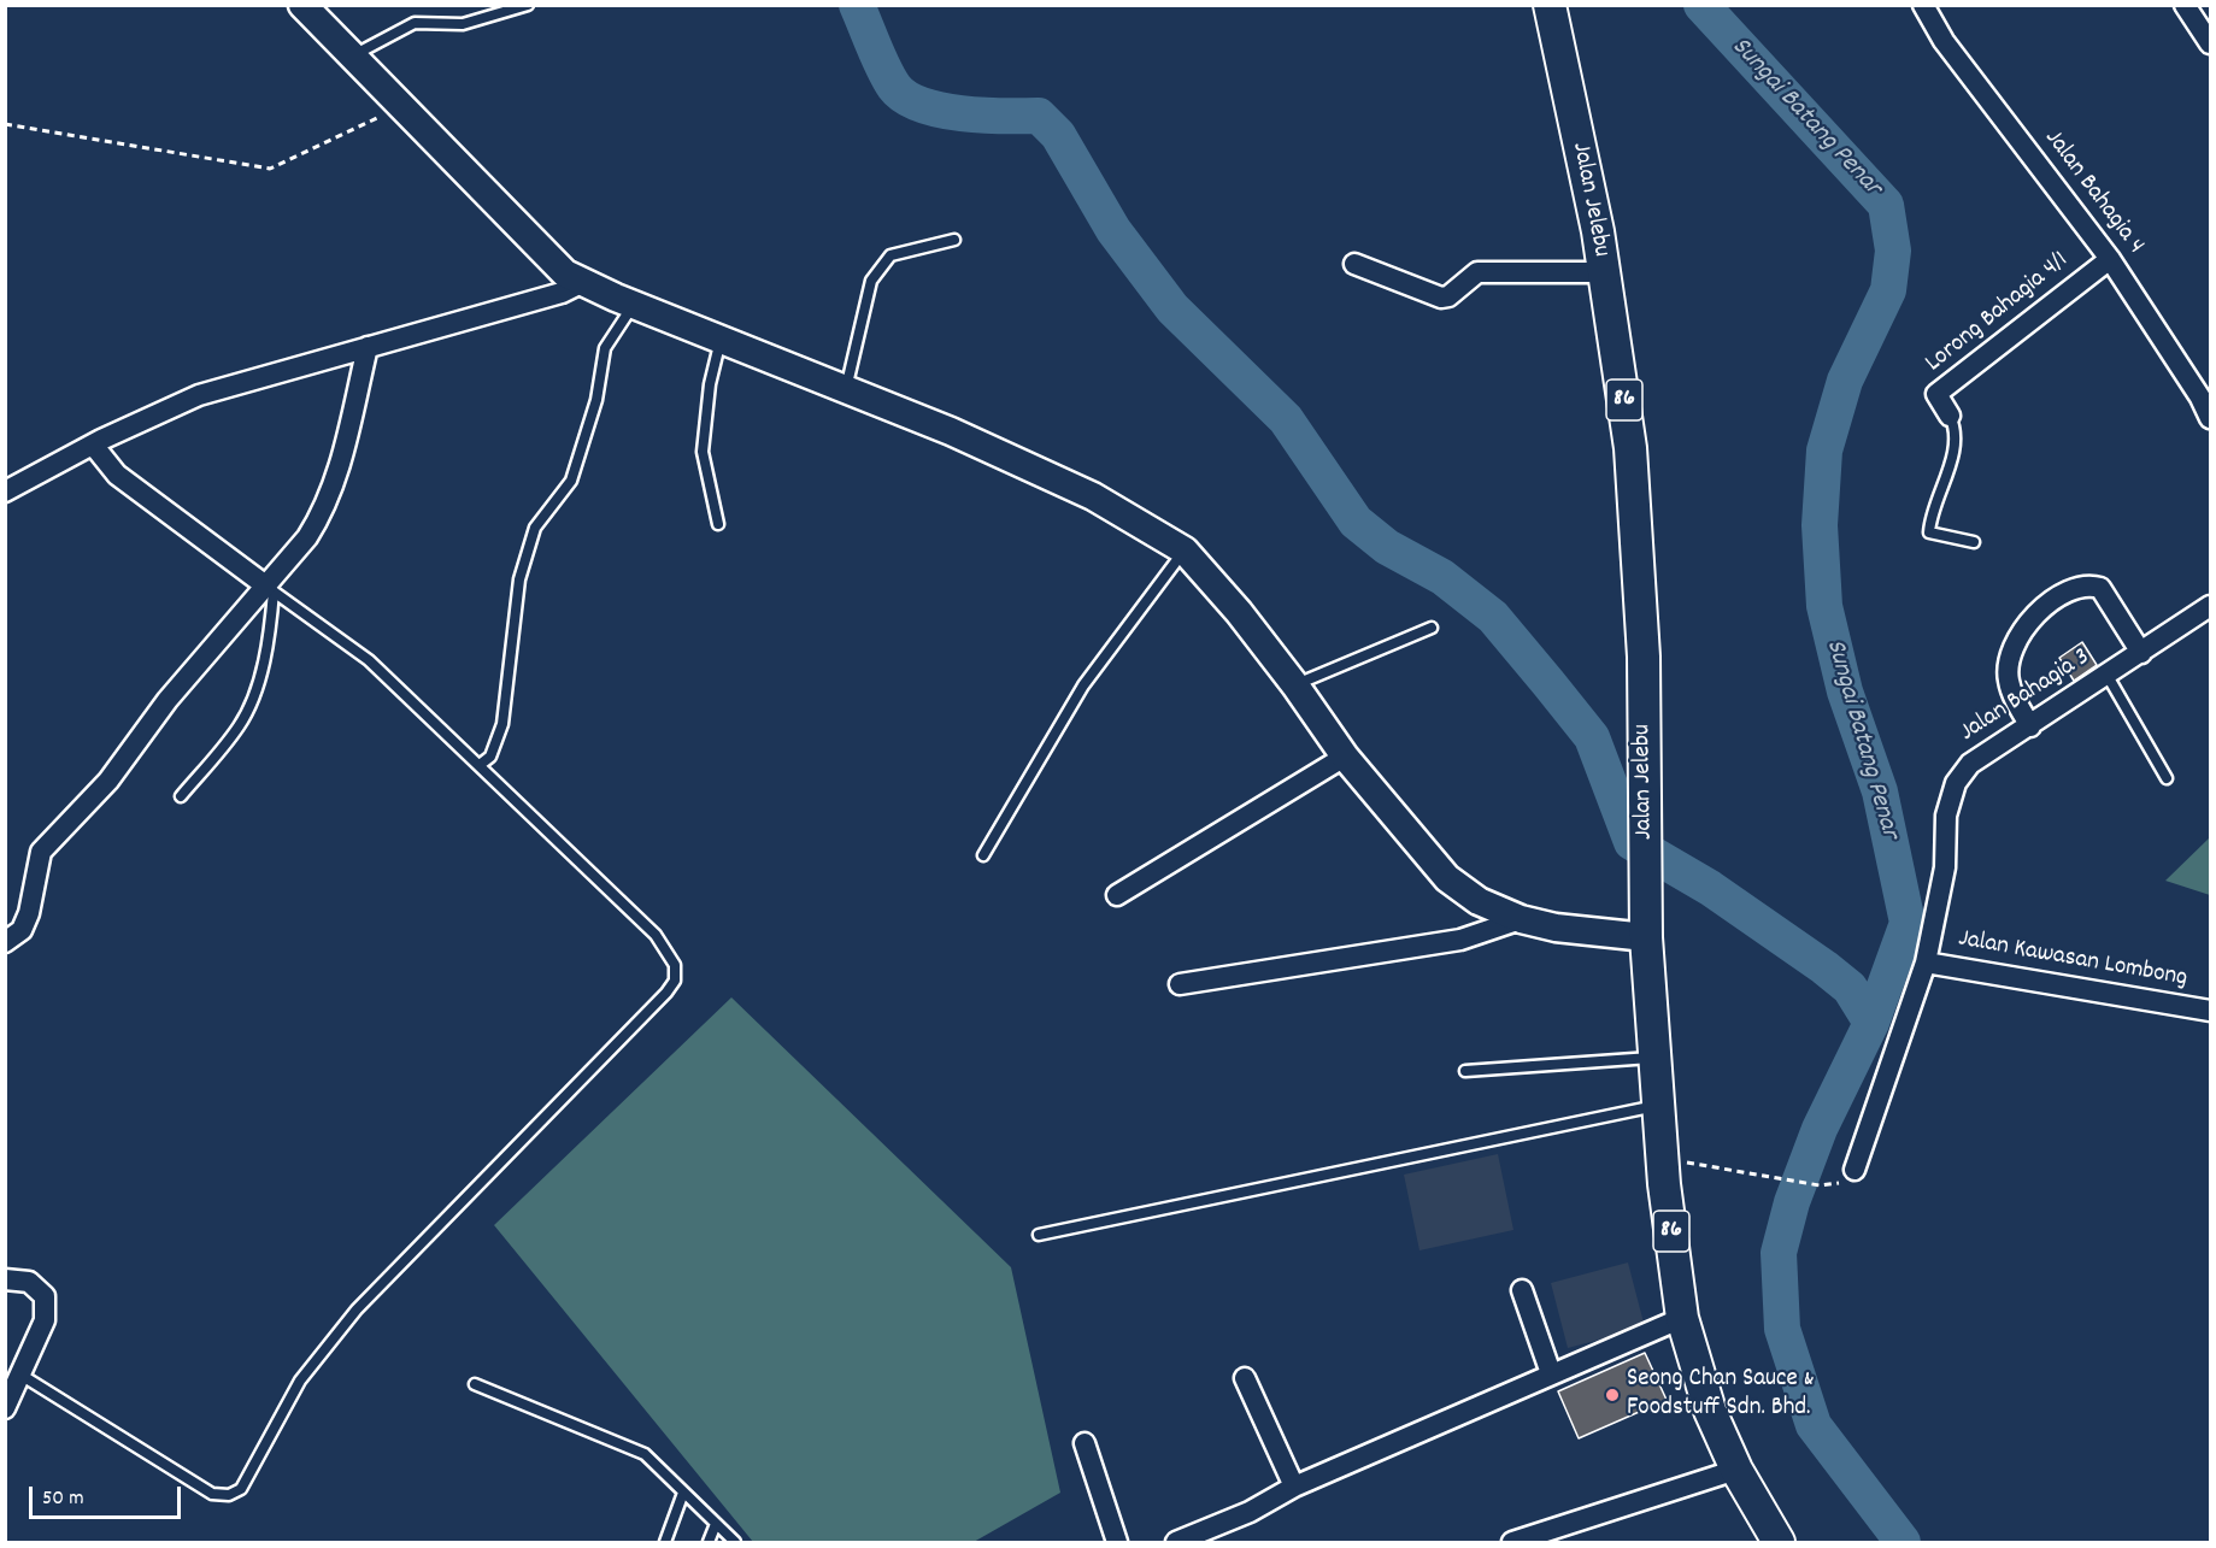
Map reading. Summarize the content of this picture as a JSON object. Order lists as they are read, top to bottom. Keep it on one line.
{"streets":{"main road":["Jalan Jelebu","86"],"street":["Jalan Bahagia 4","Lorong Bahagia 4/1","Jalan Bahagia 3","Jalan Kawasan Lombong"]},"crossings":[["Jalan Bahagia 4","Lorong Bahagia 4/1"],["Jalan Bahagia 3","Jalan Kawasan Lombong"]],"water":["Sungai Batang Penar"],"places":["Seong Chan Sauce & Foodstuff Sdn. Bhd."],"scale_bar":"50 m"}
